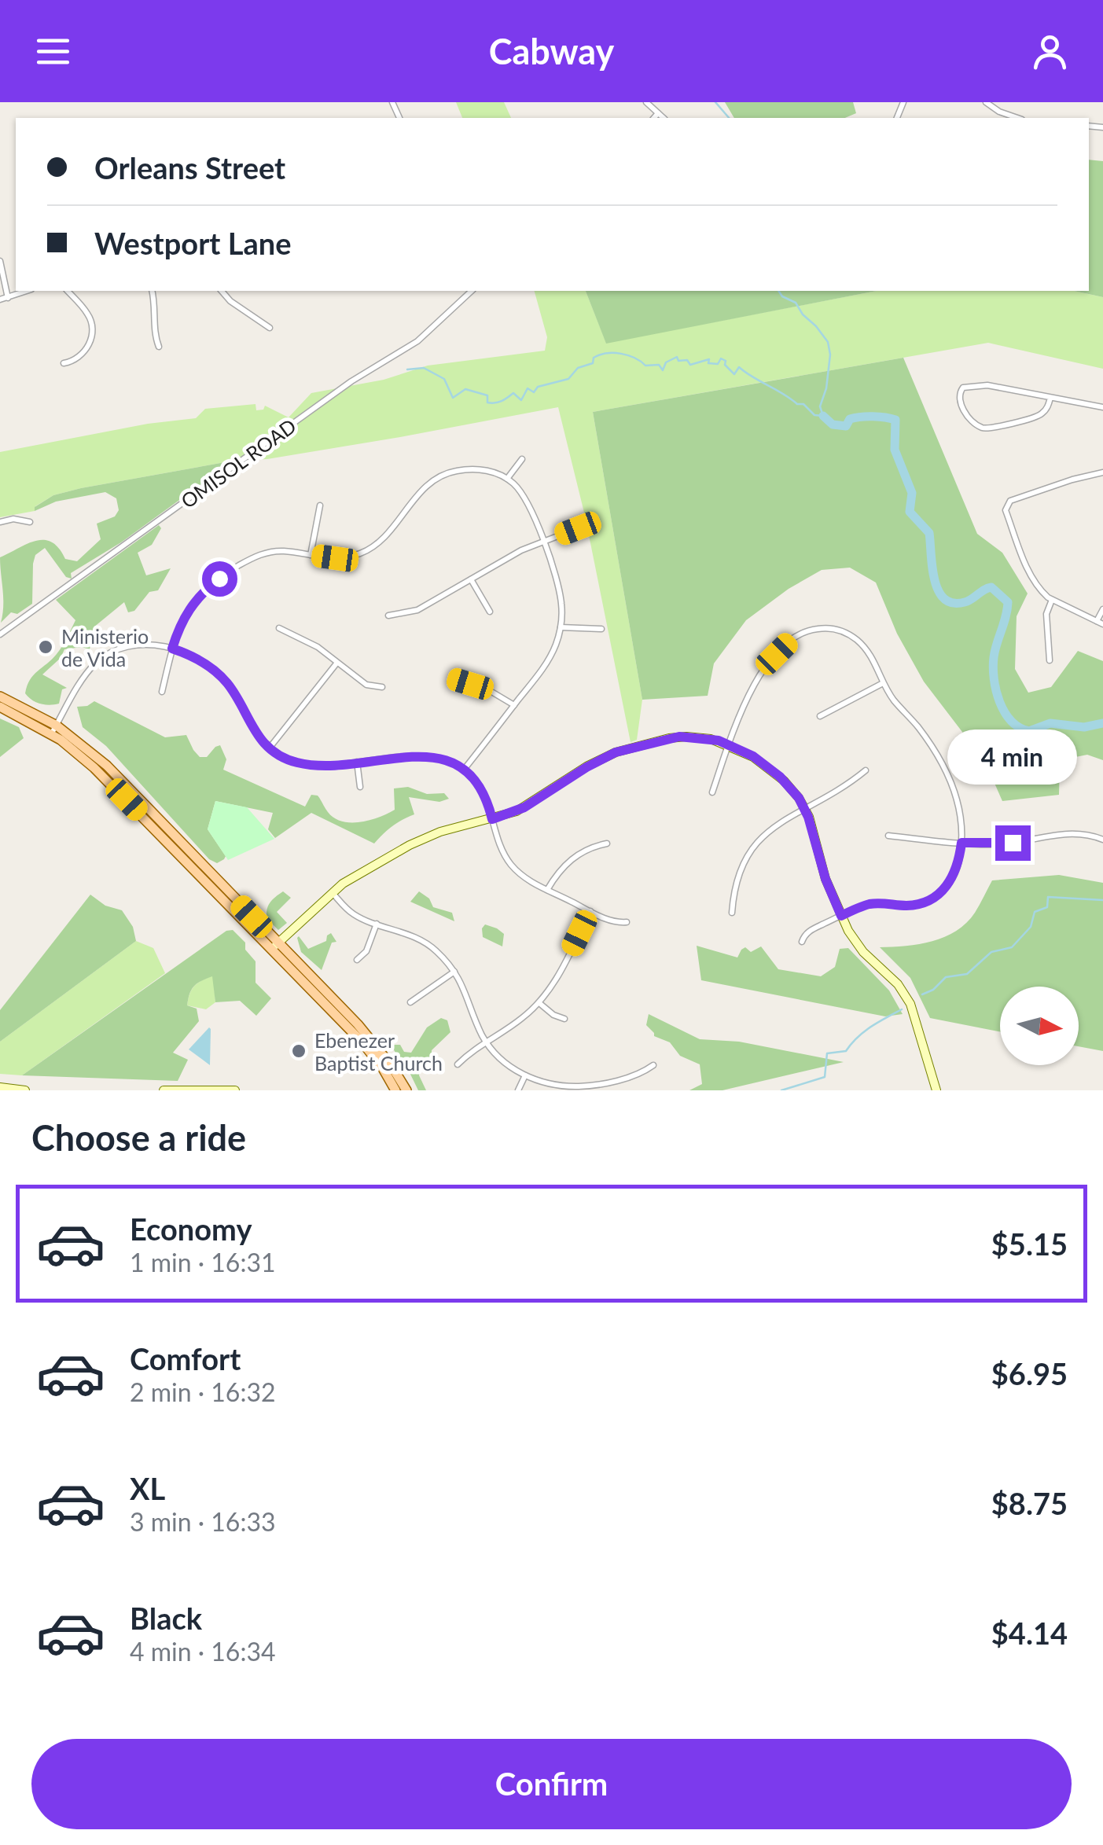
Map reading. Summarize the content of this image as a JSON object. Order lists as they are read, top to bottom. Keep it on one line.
{"streets":{"street":["OMISOL ROAD"]},"places":["Ministerio de Vida","Ebenezer Baptist Church"],"north":"right","page":{"header":"Cabway","banner":["Orleans Street","Westport Lane"],"bubble":"4 min","heading":"Choose a ride","list":[{"name":"Economy","note":"1 min · 16:31","value":"$5.15"},{"name":"Comfort","note":"2 min · 16:32","value":"$6.95"},{"name":"XL","note":"3 min · 16:33","value":"$8.75"},{"name":"Black","note":"4 min · 16:34","value":"$4.14"}],"buttons":"Confirm"}}
